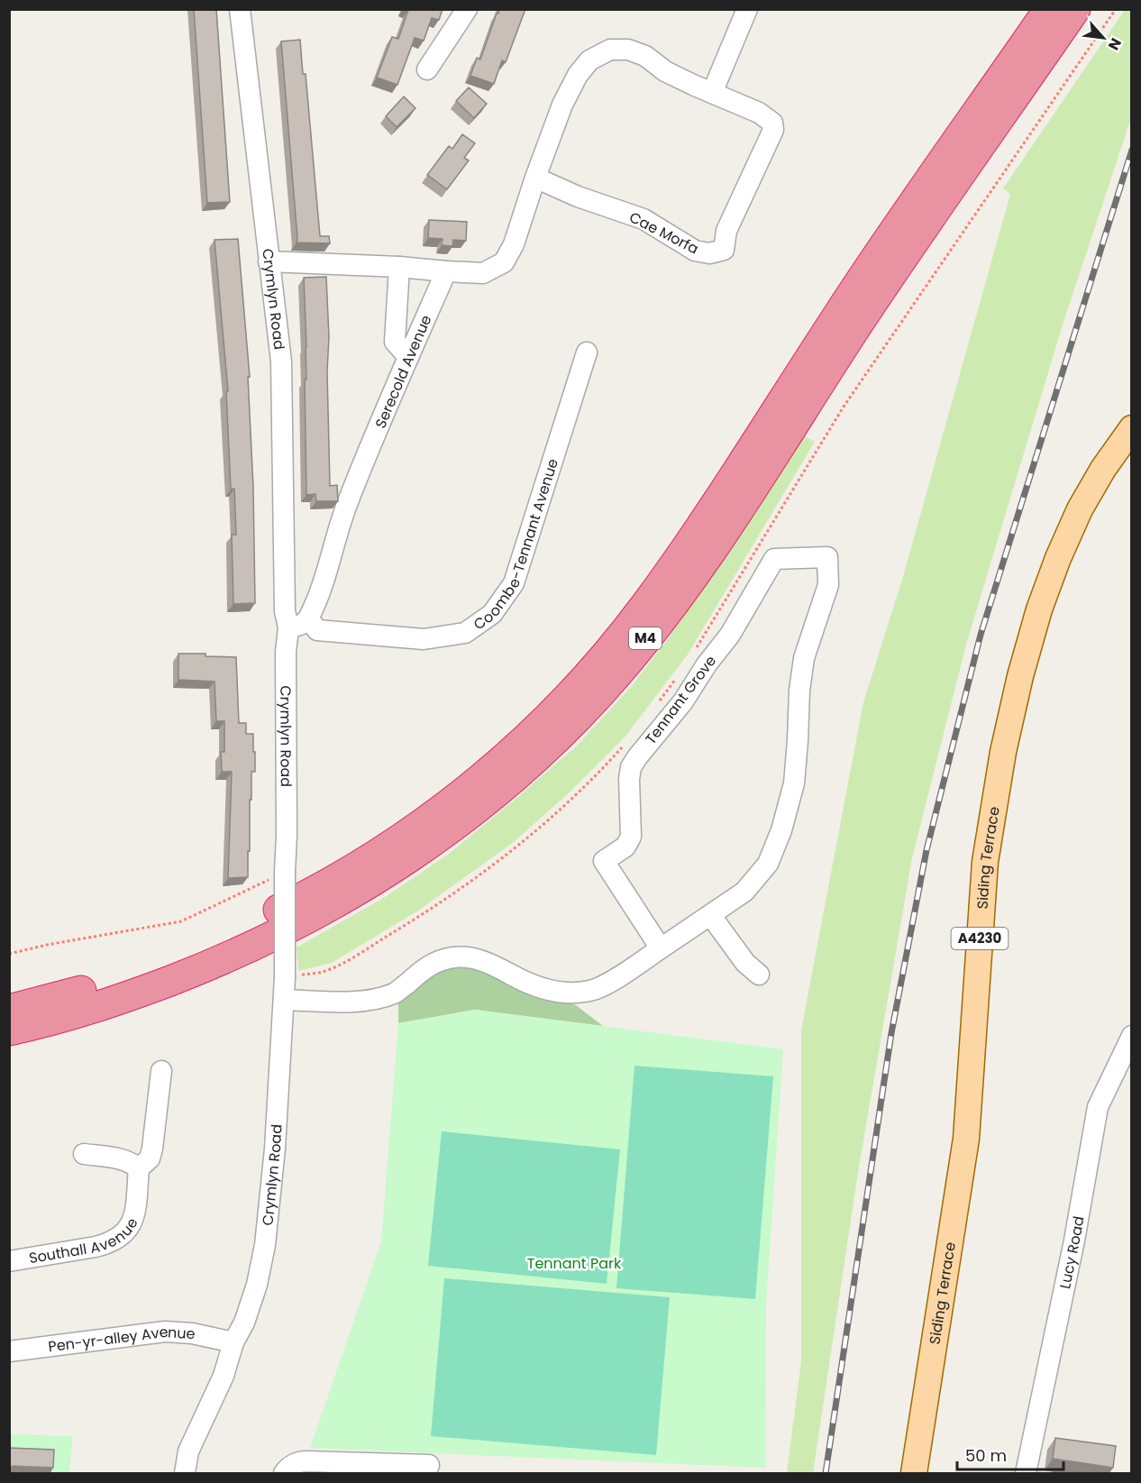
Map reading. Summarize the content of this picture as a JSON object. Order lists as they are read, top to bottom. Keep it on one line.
{"streets":{"highway":["M4"],"main road":["Siding Terrace","A4230"],"street":["Cae Morfa","Crymlyn Road","Serecold Avenue","Coombe-Tennant Avenue","Tennant Grove","Southall Avenue","Lucy Road","Pen-yr-alley Avenue"]},"crossings":[["Cae Morfa","Serecold Avenue"],["Crymlyn Road","Pen-yr-alley Avenue"],["Serecold Avenue","Coombe-Tennant Avenue"]],"parks":["Tennant Park"],"scale_bar":"50 m","north":"bottom right"}
